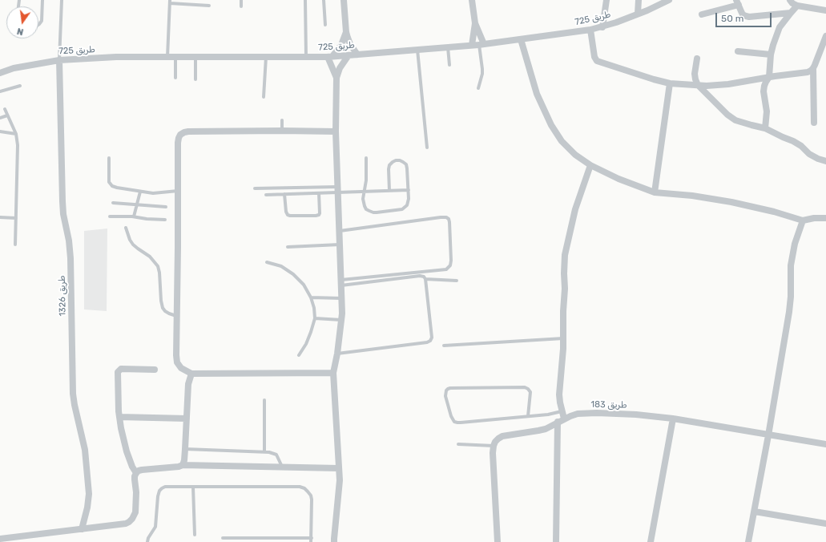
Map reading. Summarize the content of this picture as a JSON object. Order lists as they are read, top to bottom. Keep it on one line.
{"streets":{"street":["طريق 725","طريق 1326","طريق 183"]},"crossings":[["طريق 725","طريق 1326"]],"scale_bar":"50 m","north":"bottom"}
